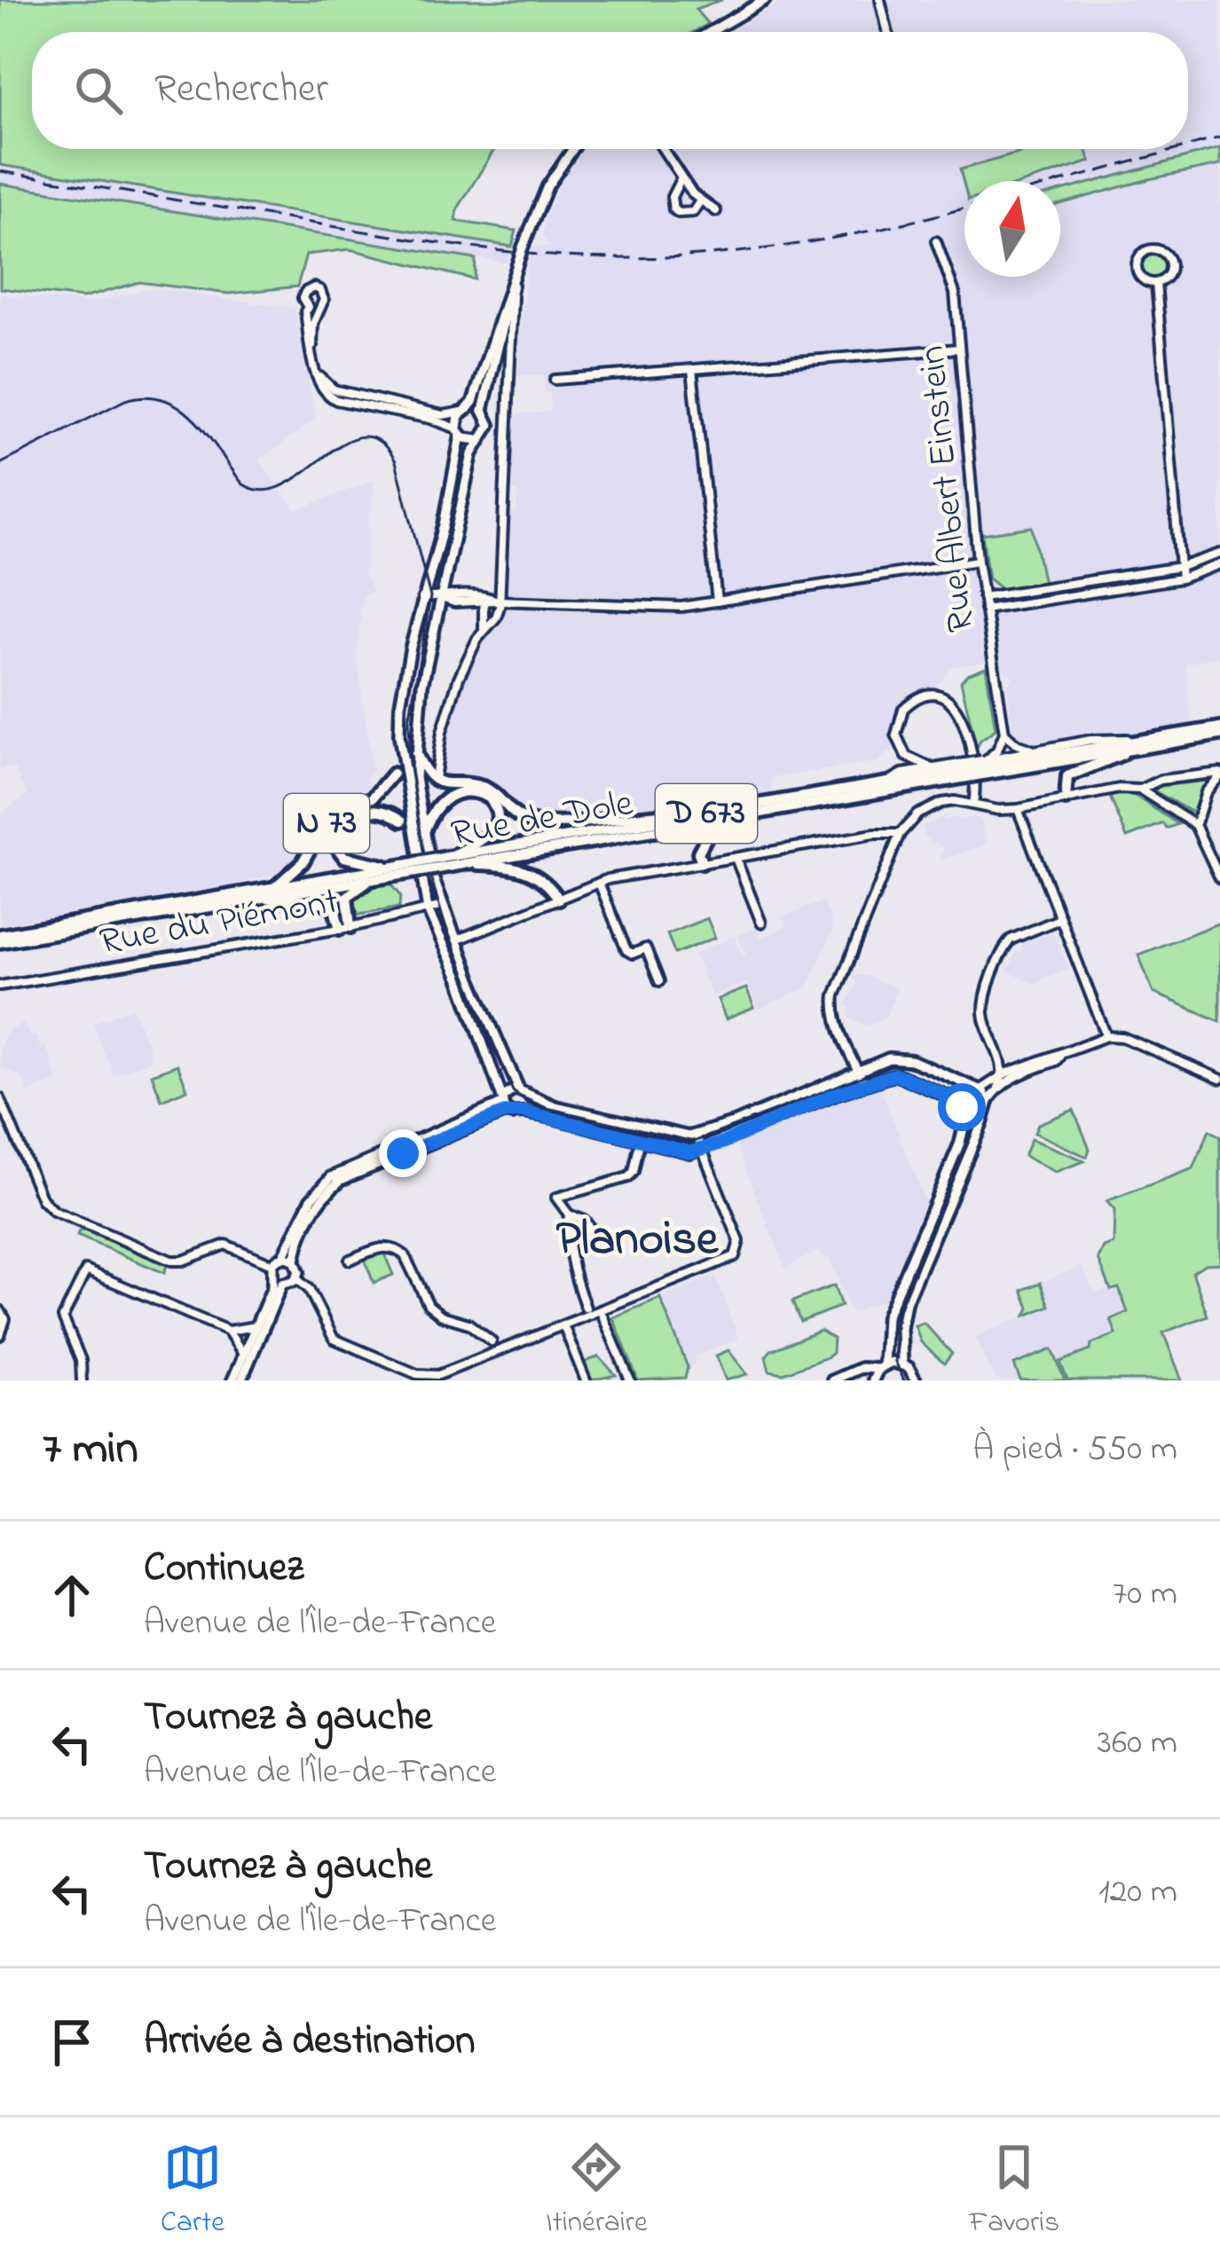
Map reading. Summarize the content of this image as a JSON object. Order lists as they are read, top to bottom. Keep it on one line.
{"streets":{"main road":["D 673","Rue de Dole","N 73"],"street":["Rue Albert Einstein","Rue du Piémont"]},"crossings":[["Rue de Dole","N 73"]],"districts":["Planoise"],"north":"top","page":{"search":"Rechercher","heading":["7 min","À pied · 550 m"],"list":[["Continuez","Avenue de l’Île-de-France","70 m"],["Tournez à gauche","Avenue de l’Île-de-France","360 m"],["Tournez à gauche","Avenue de l'Île-de-France","120 m"],"Arrivée à destination"],"nav":["Carte","Itinéraire","Favoris"]}}
